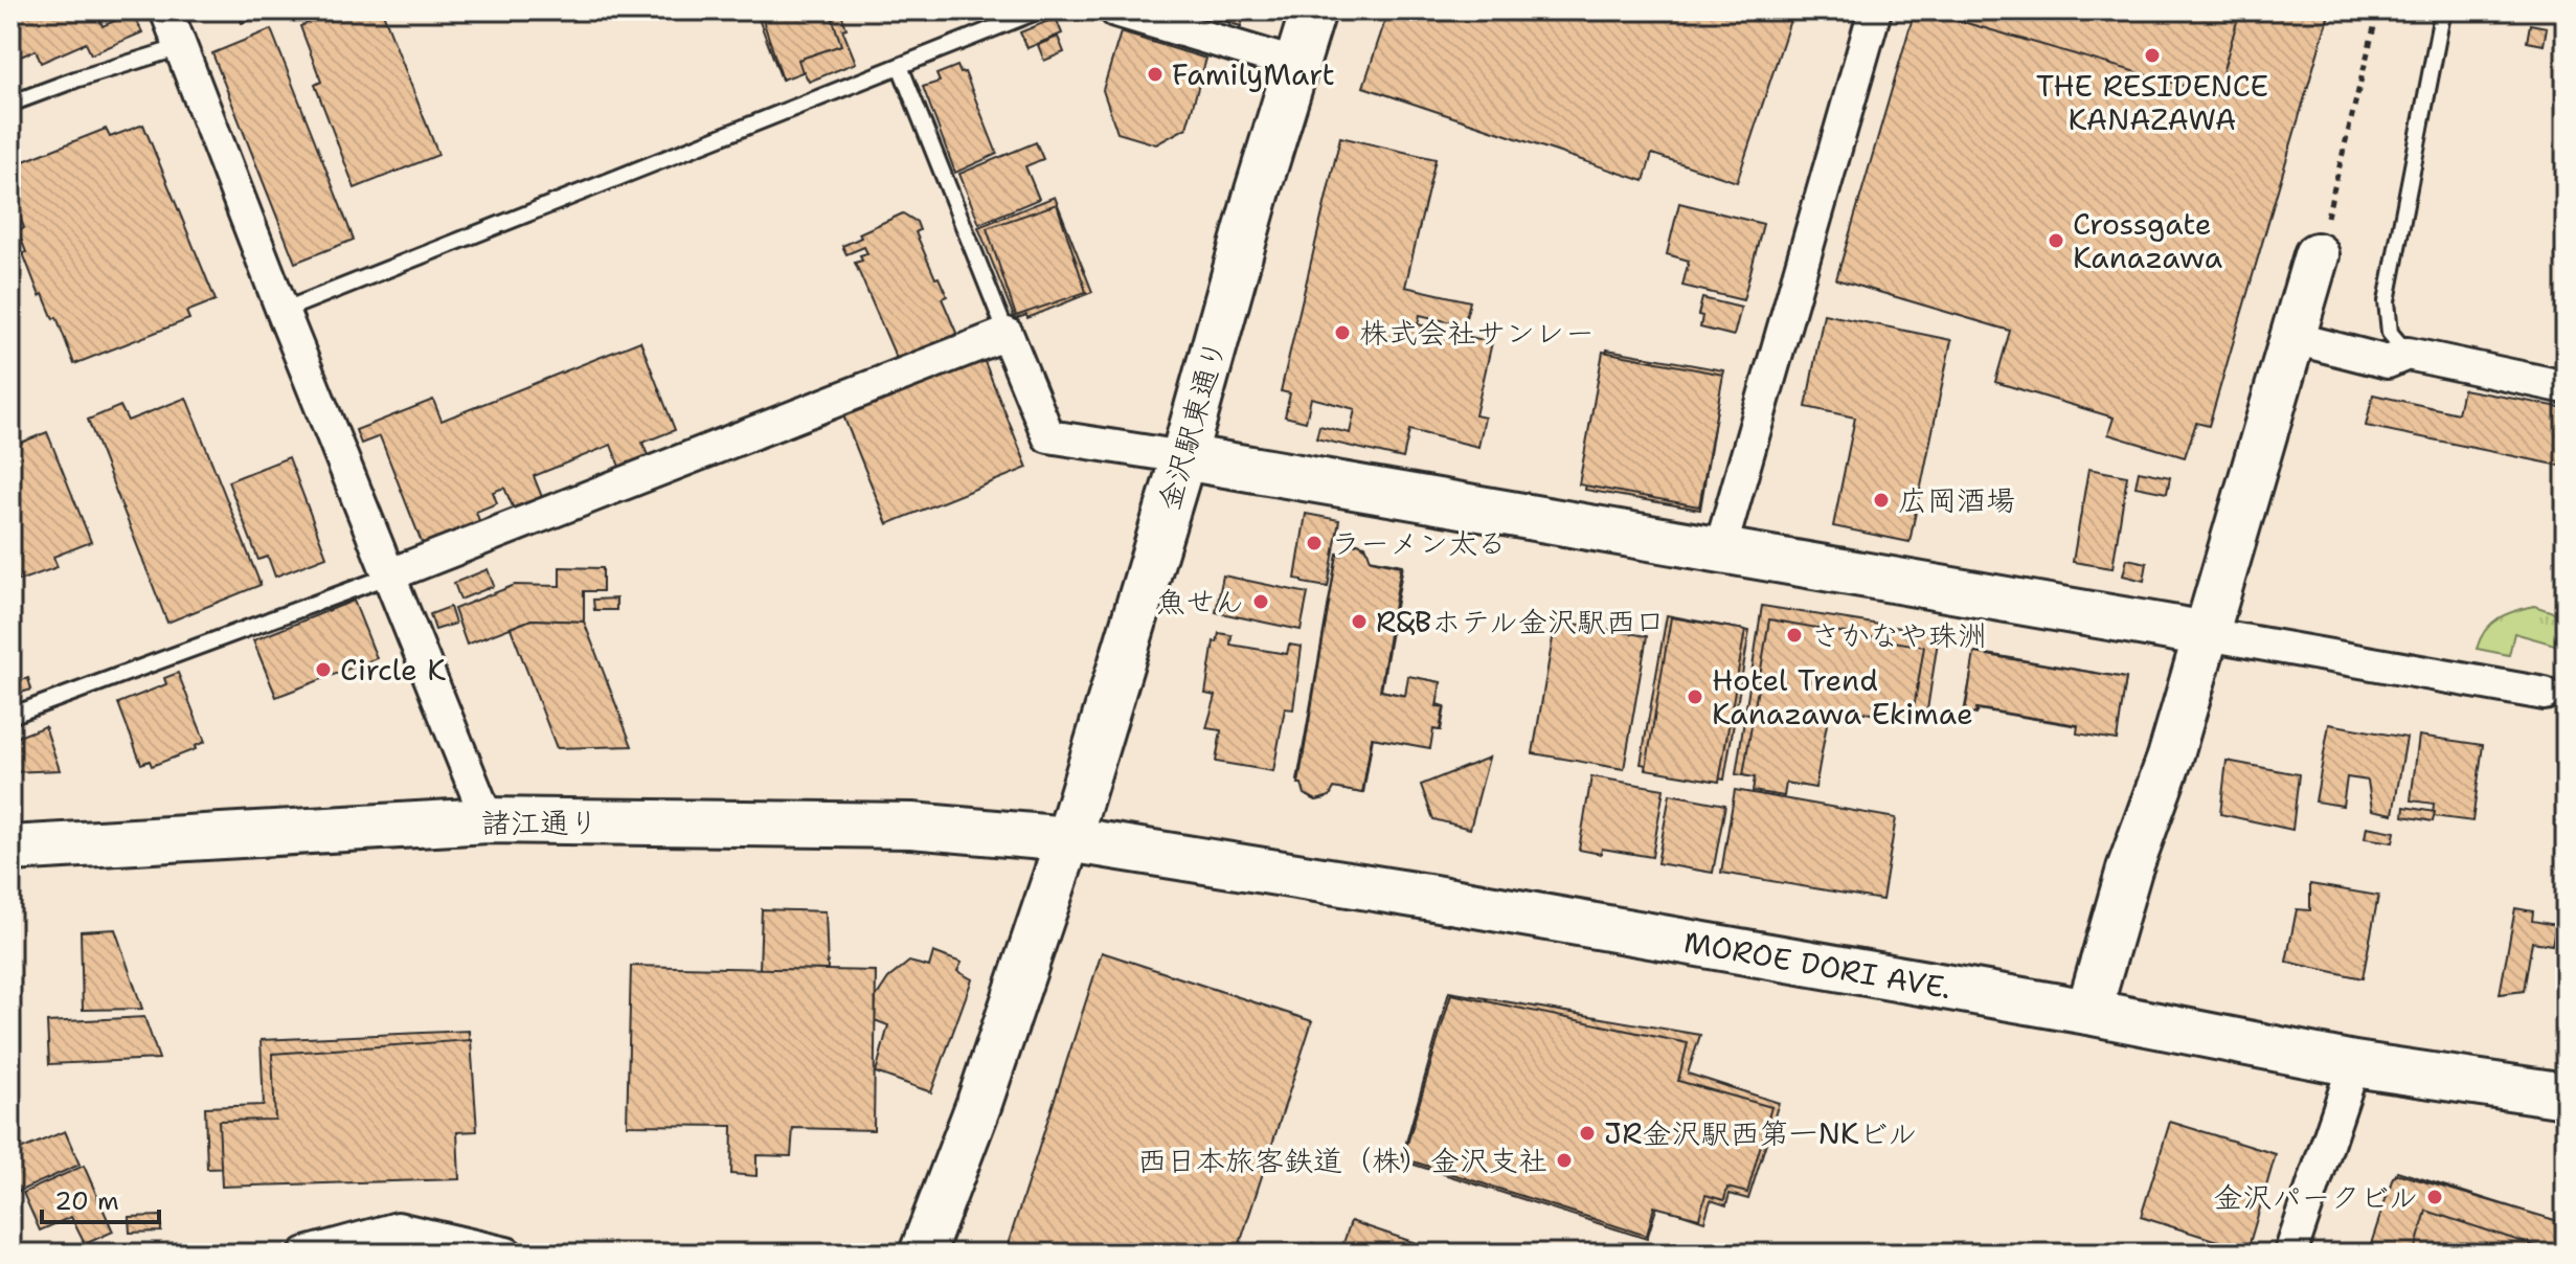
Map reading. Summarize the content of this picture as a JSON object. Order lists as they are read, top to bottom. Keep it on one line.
{"streets":{"street":["金沢駅東通り","諸江通り","MOROE DORI AVE."]},"crossings":[["金沢駅東通り","諸江通り"],["金沢駅東通り","MOROE DORI AVE."],["諸江通り","MOROE DORI AVE."]],"places":["THE RESIDENCE KANAZAWA","FamilyMart","Crossgate Kanazawa","株式会社サンレー","広岡酒場","ラーメン太る","魚せん","R&Bホテル金沢駅西口","さかなや珠洲","Circle K","Hotel Trend Kanazawa Ekimae","JR金沢駅西第一NKビル","西日本旅客鉄道（株）金沢支社","金沢パークビル"],"scale_bar":"20 m"}
